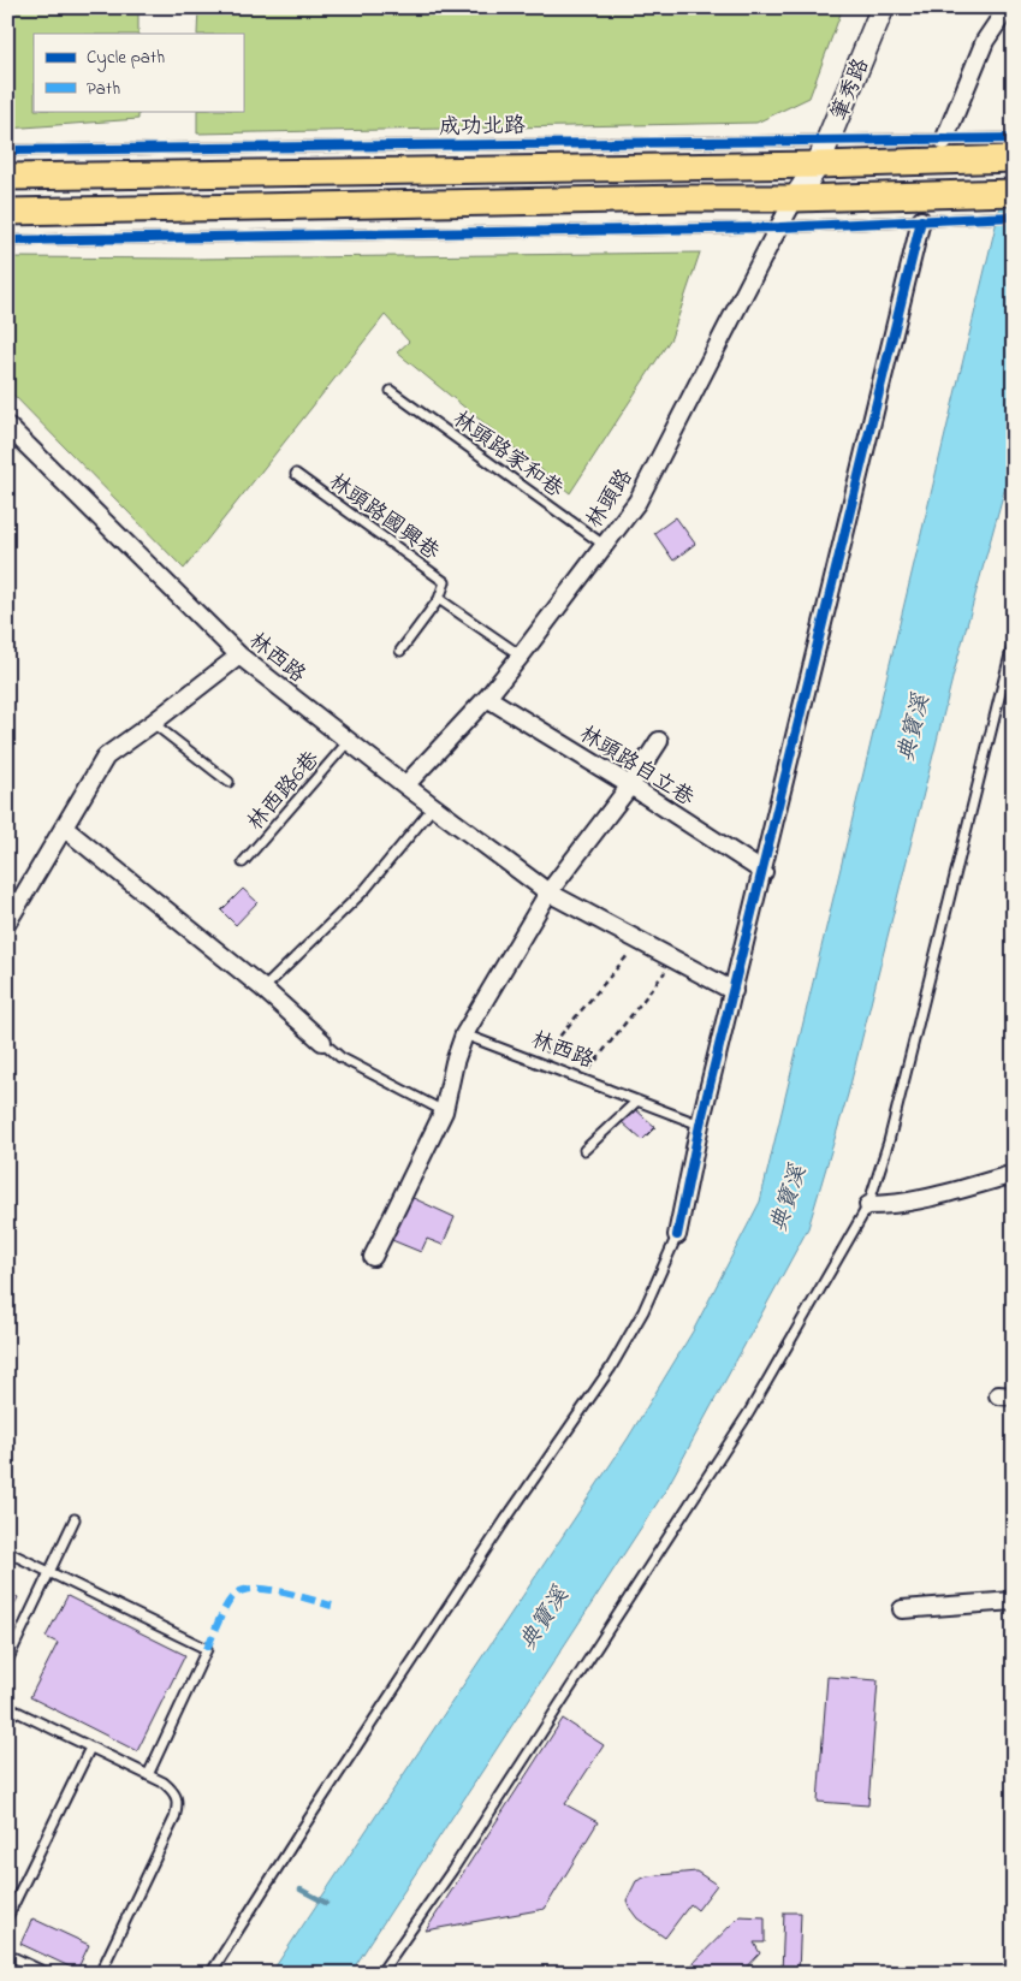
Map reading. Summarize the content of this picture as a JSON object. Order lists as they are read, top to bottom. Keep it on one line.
{"streets":{"street":["筆秀路","林頭路","林西路","林頭路自立巷"],"lane":["成功北路","林頭路家和巷","林頭路國興巷","林西路6巷"]},"crossings":[["筆秀路","成功北路"],["筆秀路","林頭路"],["林頭路家和巷","林頭路"],["林頭路","林西路"],["林頭路","林頭路自立巷"],["林西路","林西路6巷"]],"water":["典寶溪"],"legend":["Cycle path","Path"]}
